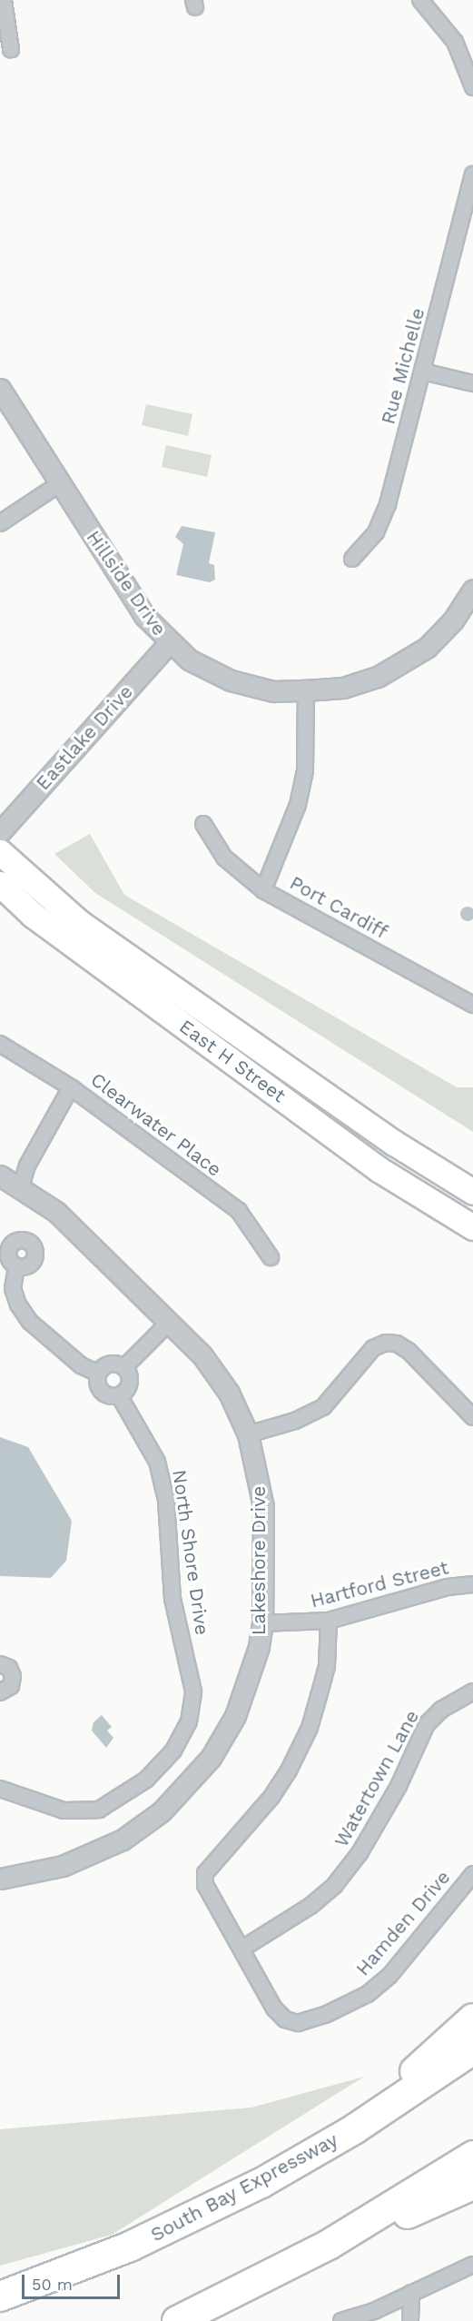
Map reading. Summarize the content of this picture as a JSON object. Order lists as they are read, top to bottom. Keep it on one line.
{"streets":{"highway":["South Bay Expressway"],"main road":["East H Street"],"street":["Rue Michelle","Hillside Drive","Eastlake Drive","Port Cardiff","Clearwater Place","North Shore Drive","Lakeshore Drive","Hartford Street","Watertown Lane","Hamden Drive"]},"crossings":[["Hillside Drive","Eastlake Drive"],["Lakeshore Drive","Hartford Street"],["Watertown Lane","Hamden Drive"]],"scale_bar":"50 m"}
